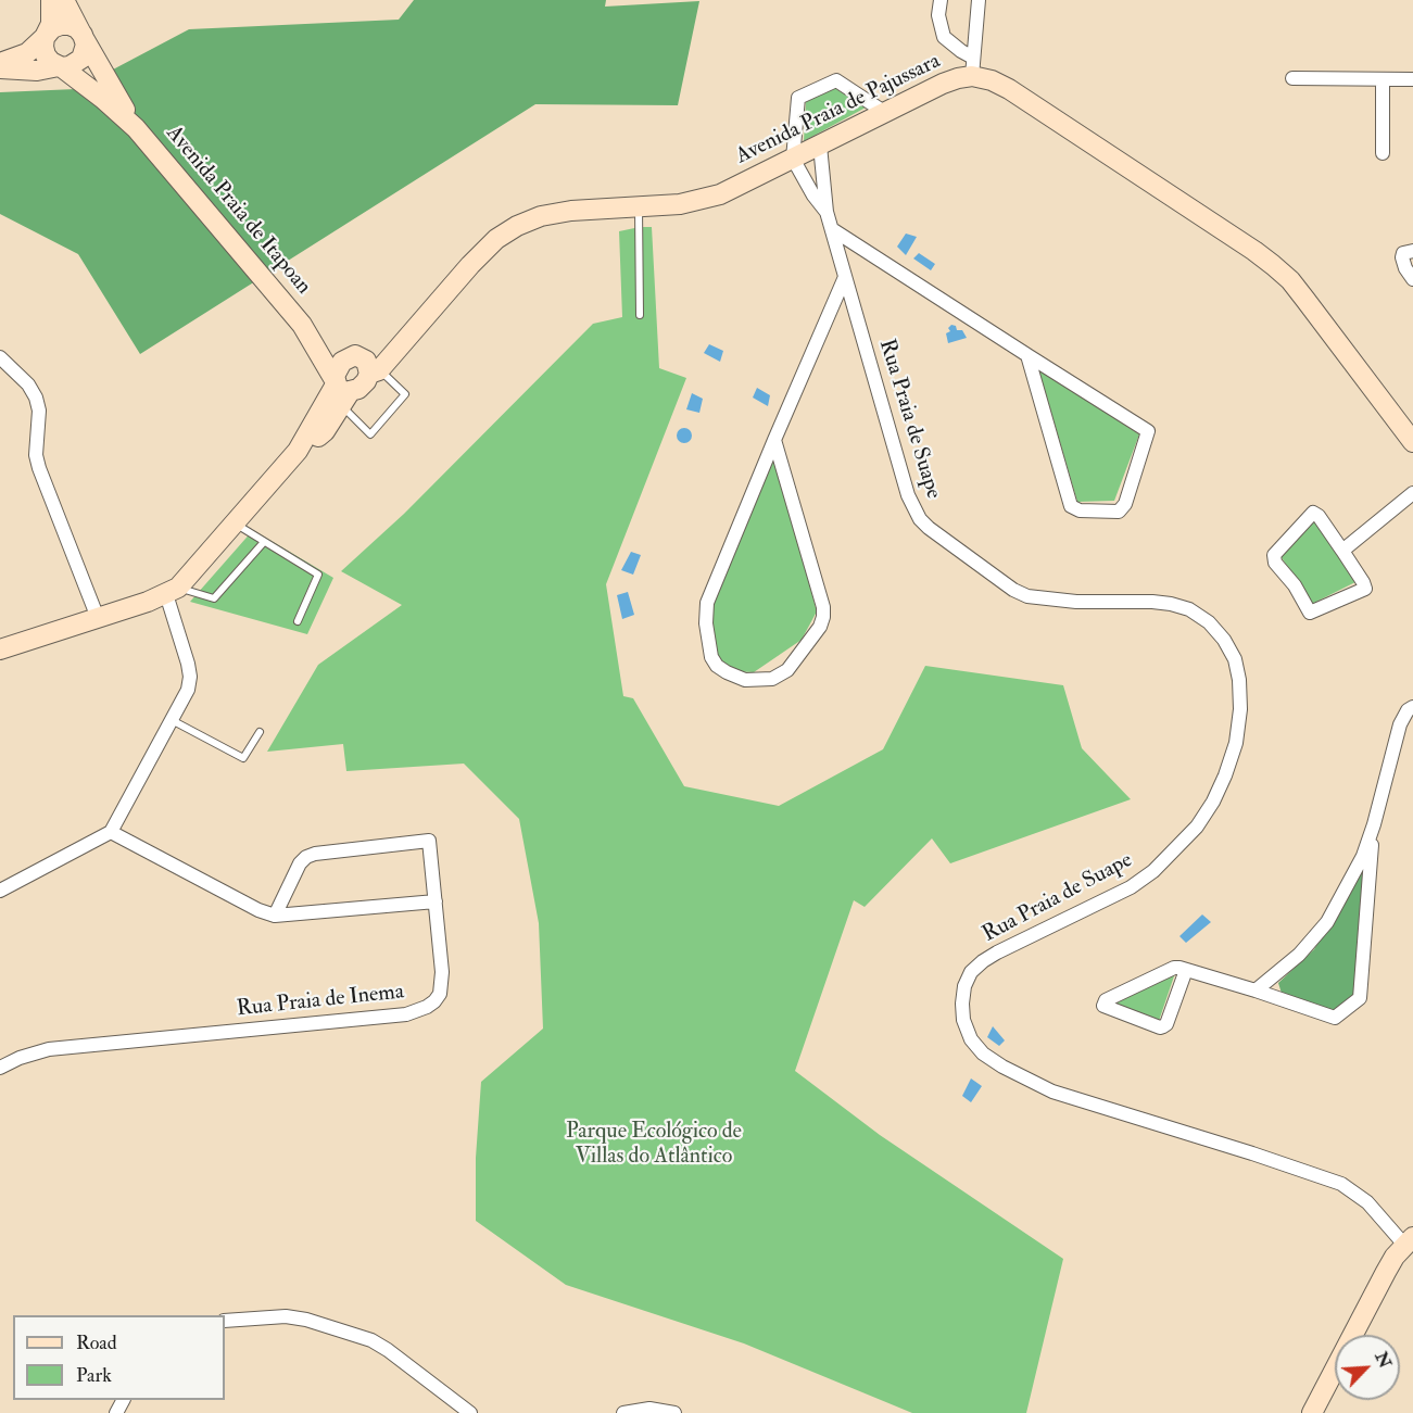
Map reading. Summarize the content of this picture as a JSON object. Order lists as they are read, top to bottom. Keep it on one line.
{"streets":{"street":["Avenida Praia de Pajussara","Avenida Praia de Itapoan","Rua Praia de Suape","Rua Praia de Inema"]},"crossings":[["Avenida Praia de Pajussara","Avenida Praia de Itapoan"],["Avenida Praia de Pajussara","Rua Praia de Suape"]],"parks":["Parque Ecológico de Villas do Atlântico"],"legend":["Road","Park"],"north":"top right"}
